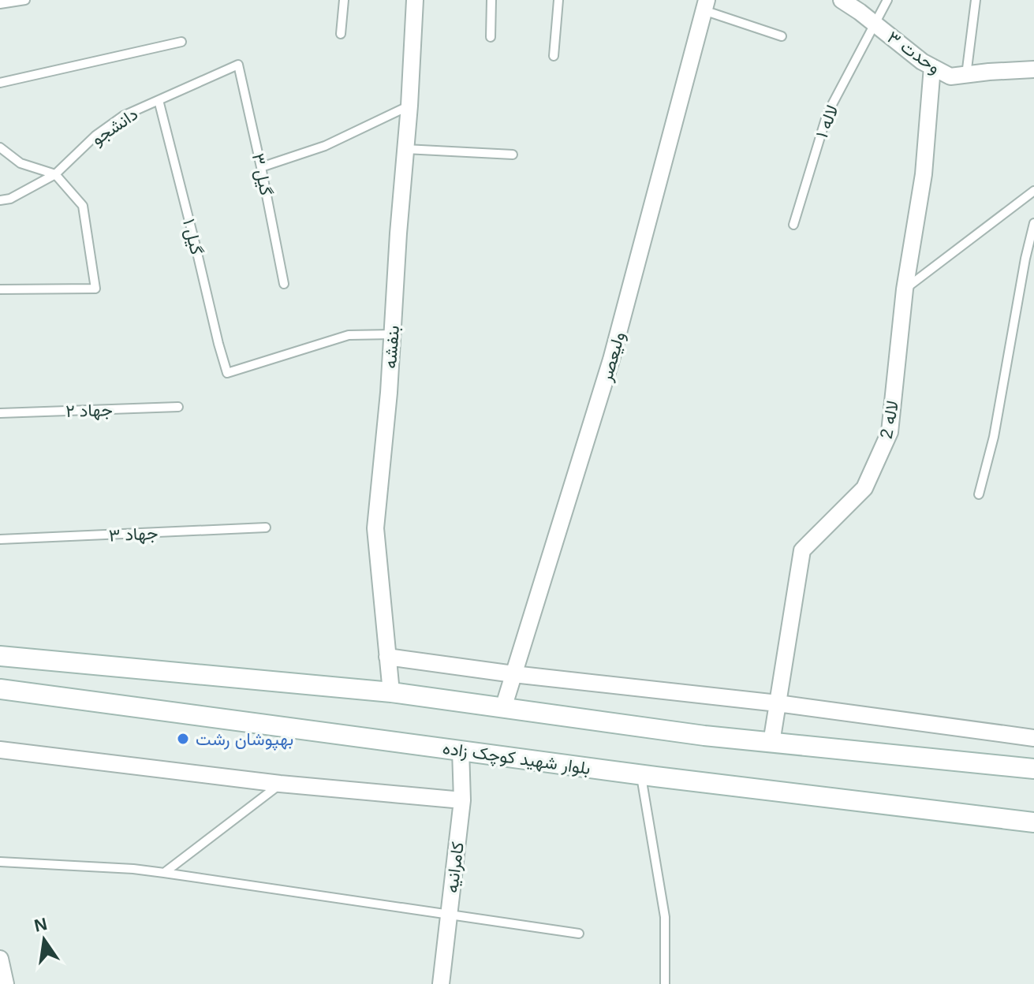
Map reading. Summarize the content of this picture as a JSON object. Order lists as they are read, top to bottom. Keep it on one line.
{"streets":{"main road":["بلوار شهید کوچک زاده"],"street":["وحدت ۳","بنفشه","ولیعصر","لاله 2","کامرانیه"],"lane":["لاله ۱","دانشجو","گیل ۳","گیل ۱","جهاد ۲","جهاد ۳"]},"crossings":[["وحدت ۳","لاله ۱"],["وحدت ۳","لاله 2"],["دانشجو","گیل ۳"],["دانشجو","گیل ۱"],["گیل ۱","بنفشه"],["بلوار شهید کوچک زاده","کامرانیه"]],"places":["بهپوشان رشت"],"north":"top"}
